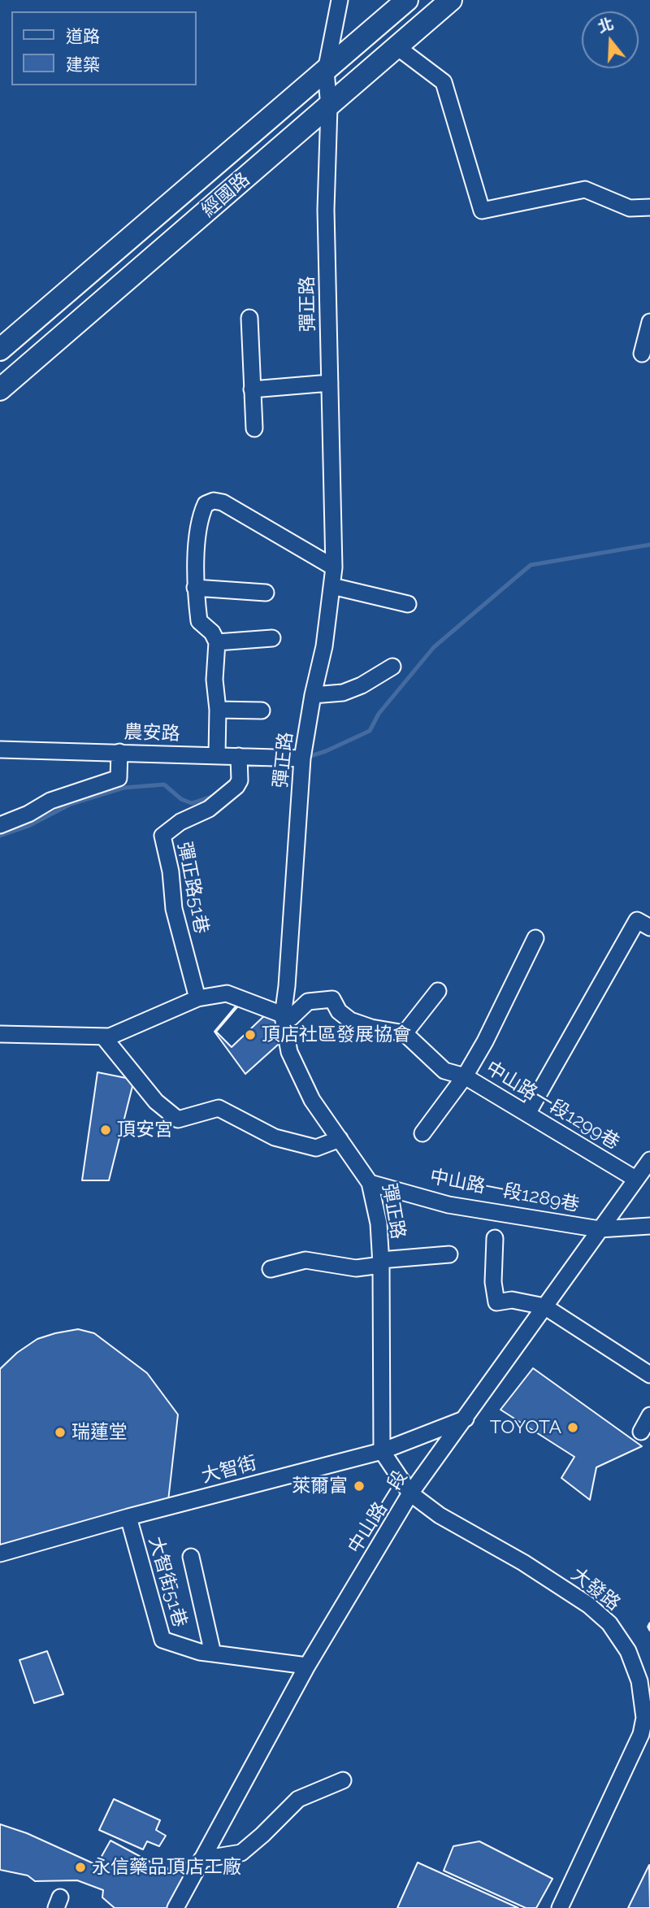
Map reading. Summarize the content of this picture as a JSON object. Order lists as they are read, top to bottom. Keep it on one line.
{"streets":{"main road":["經國路"],"street":["彈正路","農安路","彈正路51巷","中山路一段1299巷","中山路一段1289巷","大智街","中山路一段","大智街51巷","大發路"]},"crossings":[["經國路","彈正路"],["彈正路","農安路"],["彈正路","中山路一段1289巷"],["彈正路","大智街"],["農安路","彈正路51巷"],["中山路一段1299巷","中山路一段"],["中山路一段1289巷","中山路一段"],["大智街","中山路一段"],["大智街","大智街51巷"],["中山路一段","大發路"]],"places":["頂店社區發展協會","頂安宮","TOYOTA","瑞蓮堂","萊爾富","永信藥品頂店工廠"],"legend":["道路","建築"],"north":"top"}
